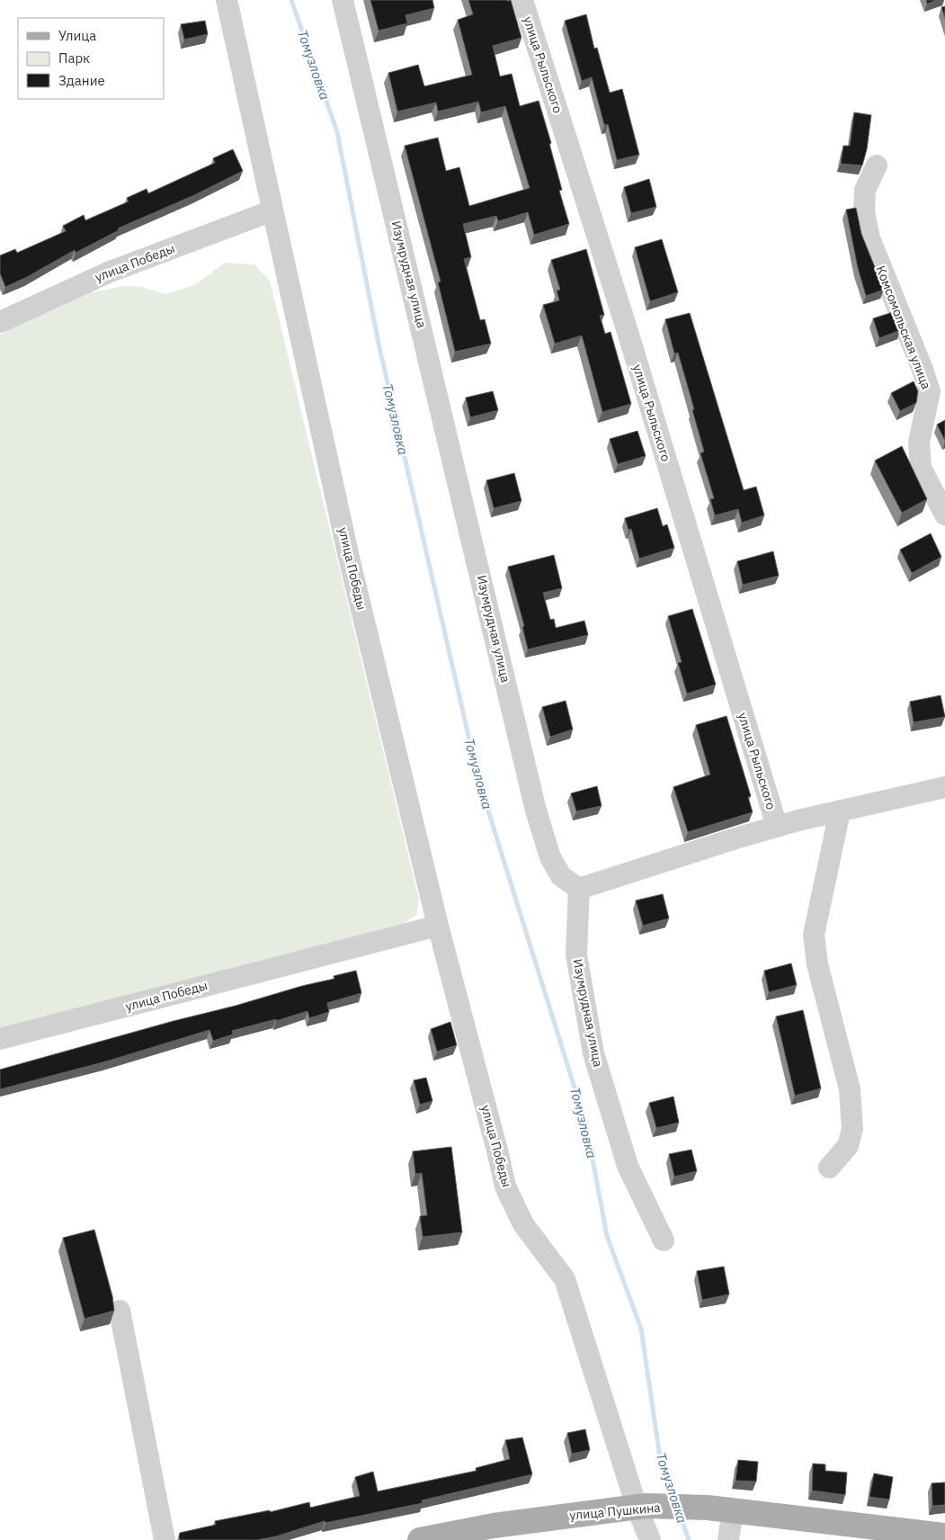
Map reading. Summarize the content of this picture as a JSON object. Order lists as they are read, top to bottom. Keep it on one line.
{"streets":{"main road":["улица Пушкина"],"street":["улица Рыльского","улица Победы","Изумрудная улица","Комсомольская улица"]},"crossings":[["улица Победы","улица Пушкина"]],"water":["Томузловка"],"legend":["Улица","Парк","Здание"]}
